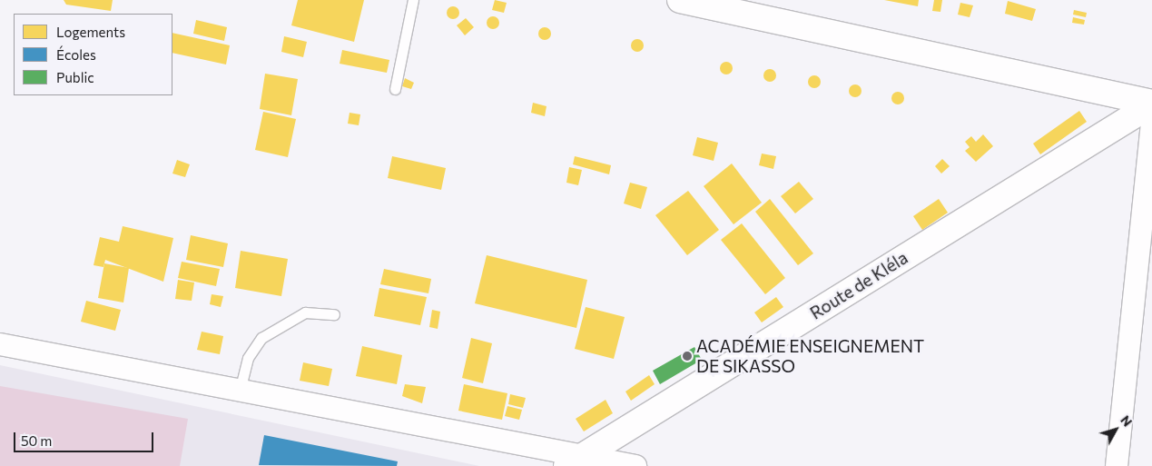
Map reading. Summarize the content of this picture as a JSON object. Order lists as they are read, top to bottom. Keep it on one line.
{"streets":{"main road":["Route de Kléla"]},"places":["ACADÉMIE ENSEIGNEMENT DE SIKASSO"],"legend":["Logements","Écoles","Public"],"scale_bar":"50 m","north":"top right"}
